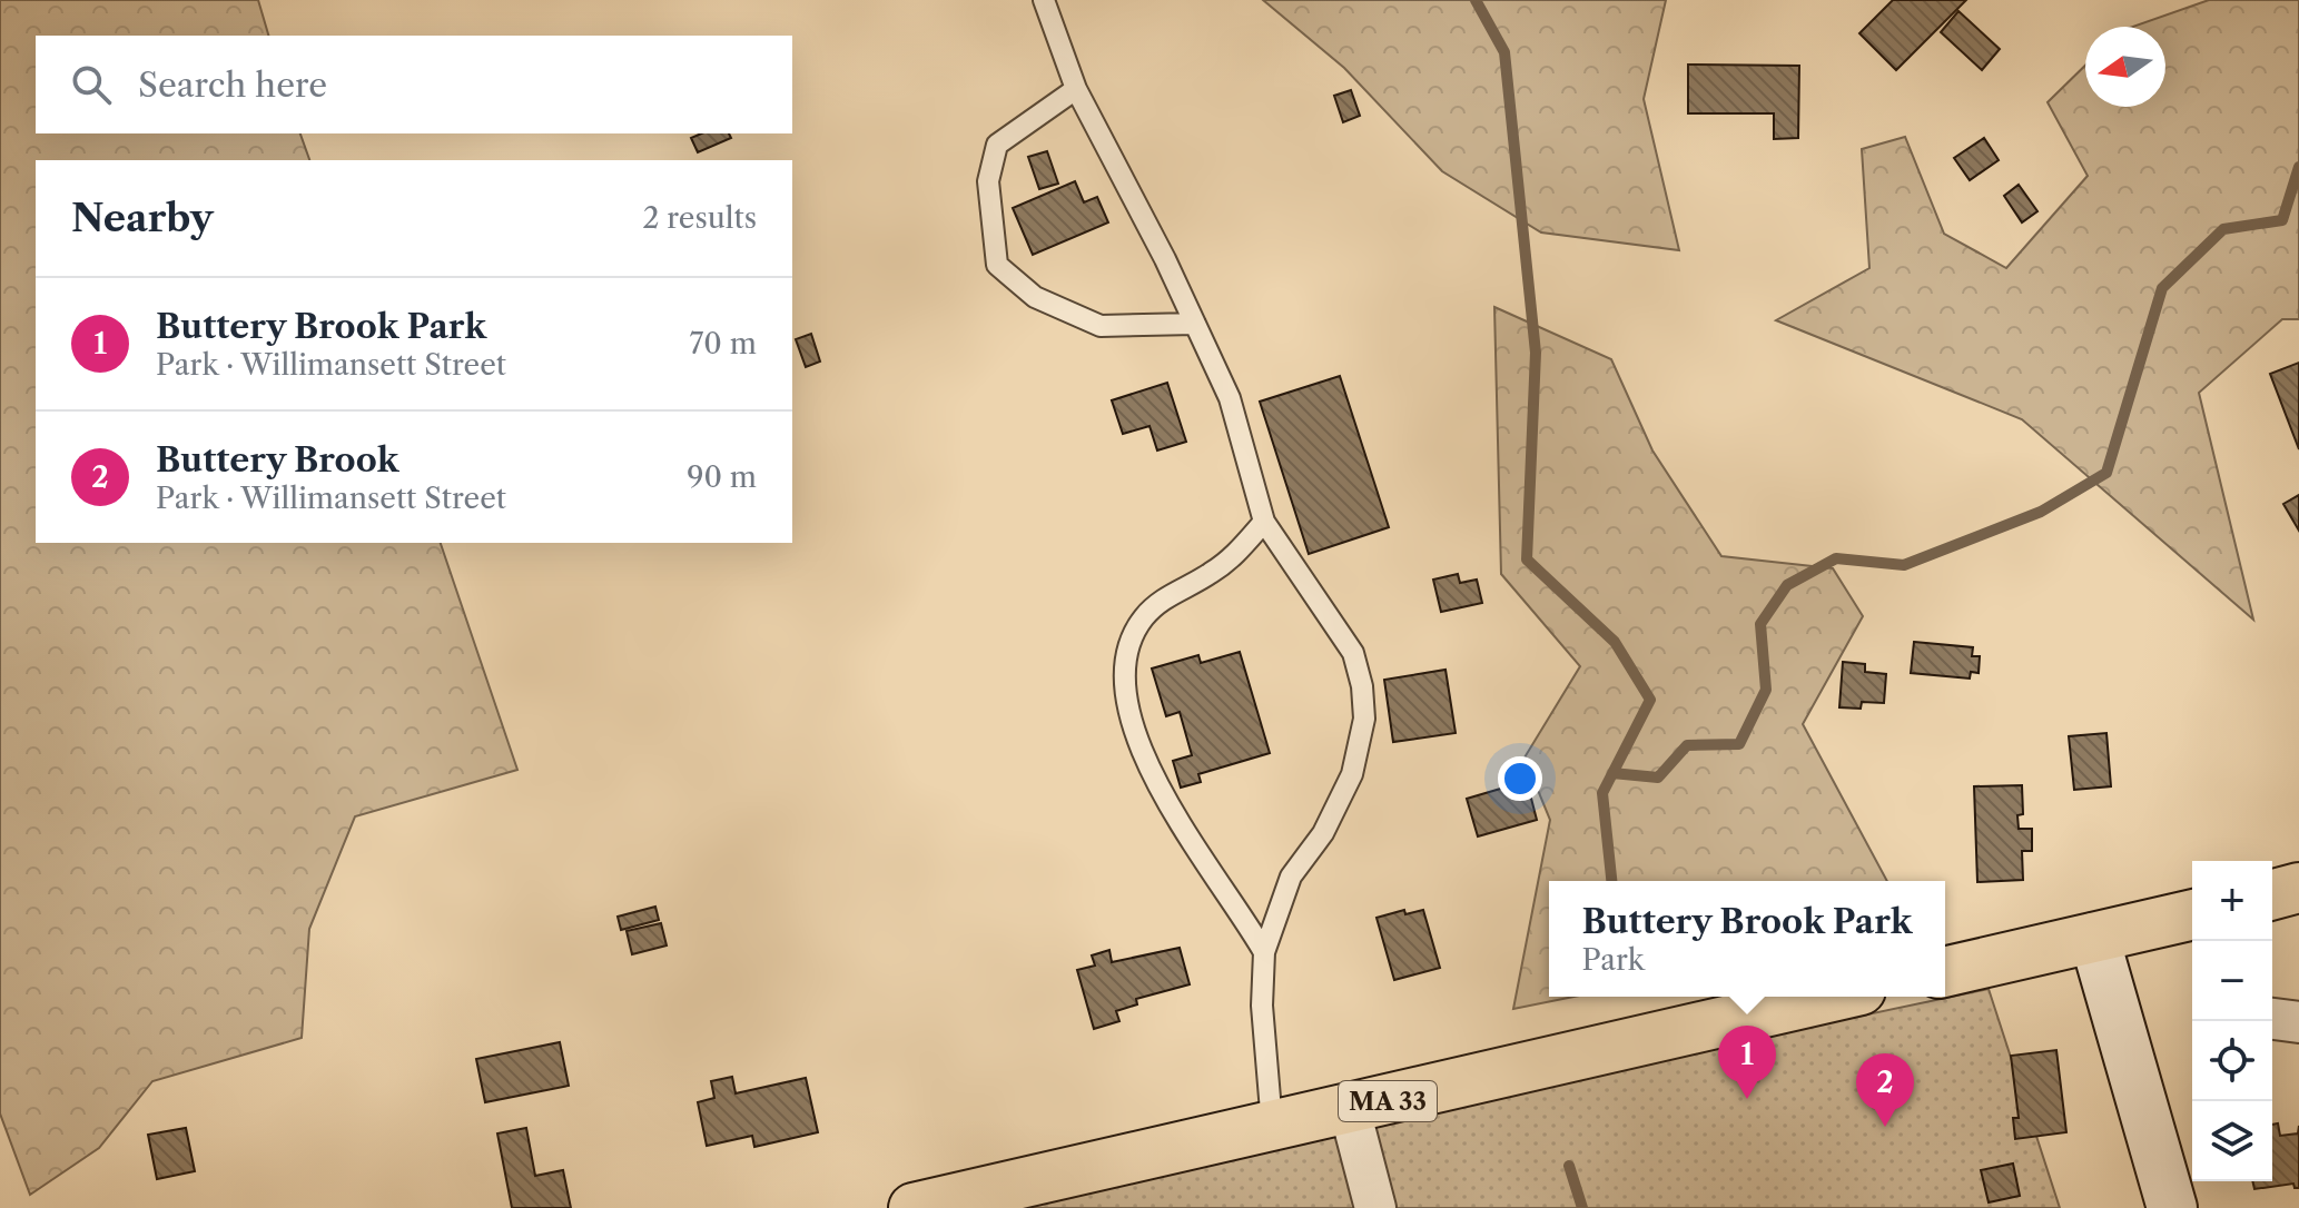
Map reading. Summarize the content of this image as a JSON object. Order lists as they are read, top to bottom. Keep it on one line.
{"streets":{"main road":["MA 33"]},"north":"left","page":{"search":"Search here","heading":["Nearby","2 results"],"list":[{"mark":"1","name":"Buttery Brook Park","note":"Park · Willimansett Street","value":"70 m"},{"mark":"2","name":"Buttery Brook","note":"Park · Willimansett Street","value":"90 m"}],"map_buttons":["+","−"],"popup":["Buttery Brook Park","Park"],"pins":["1","2"]}}
